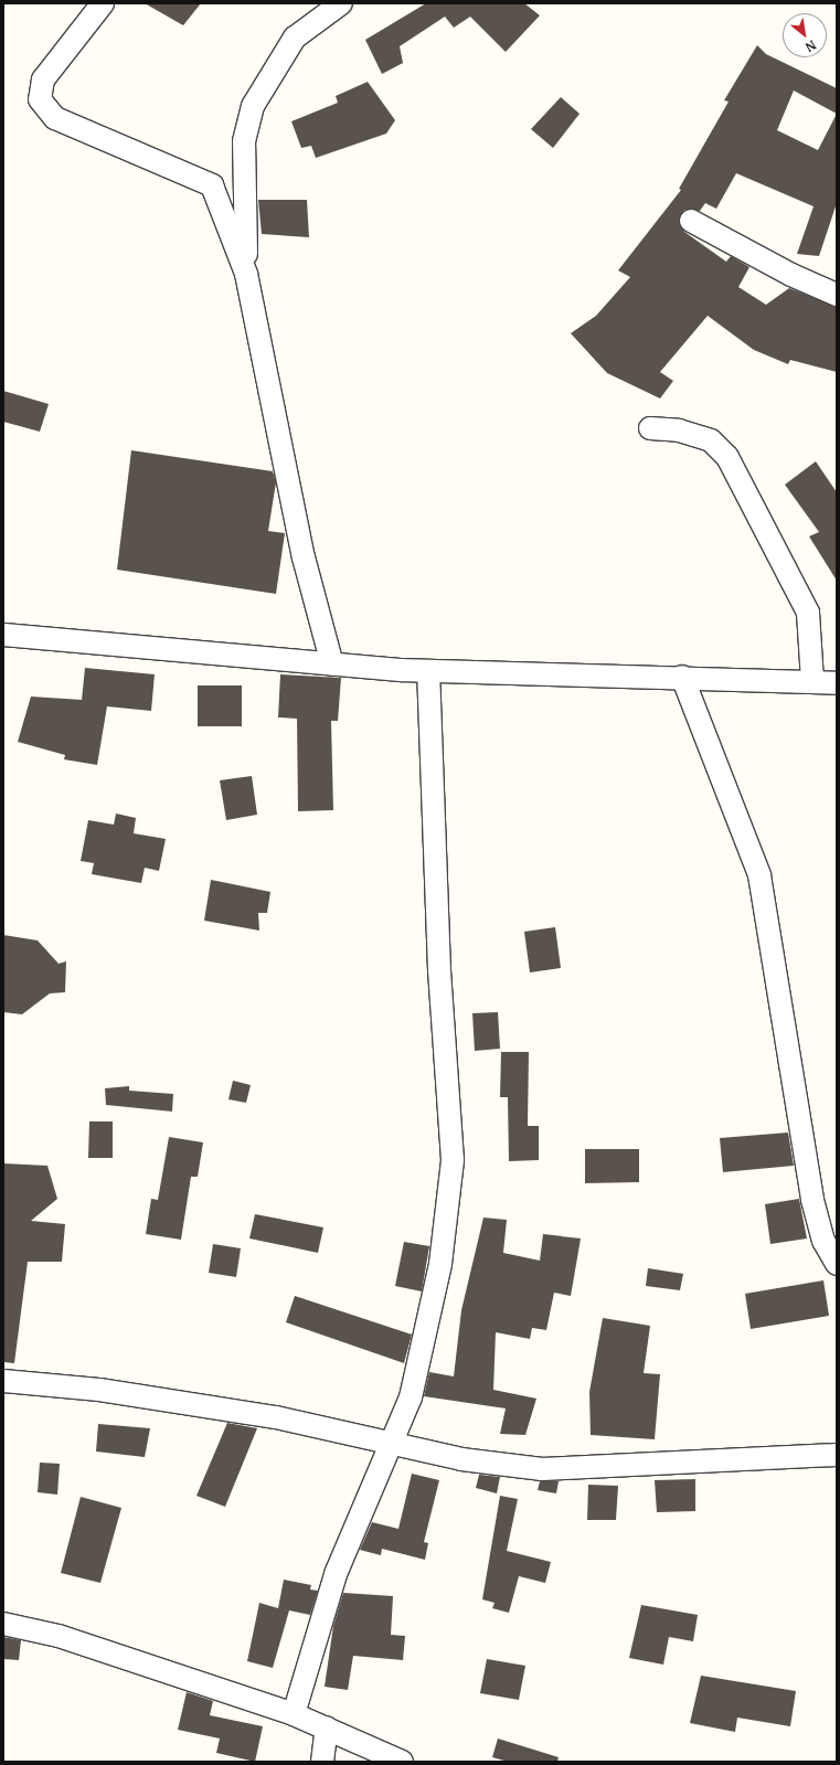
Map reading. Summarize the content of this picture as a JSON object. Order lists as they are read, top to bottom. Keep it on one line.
{"north":"bottom right"}
